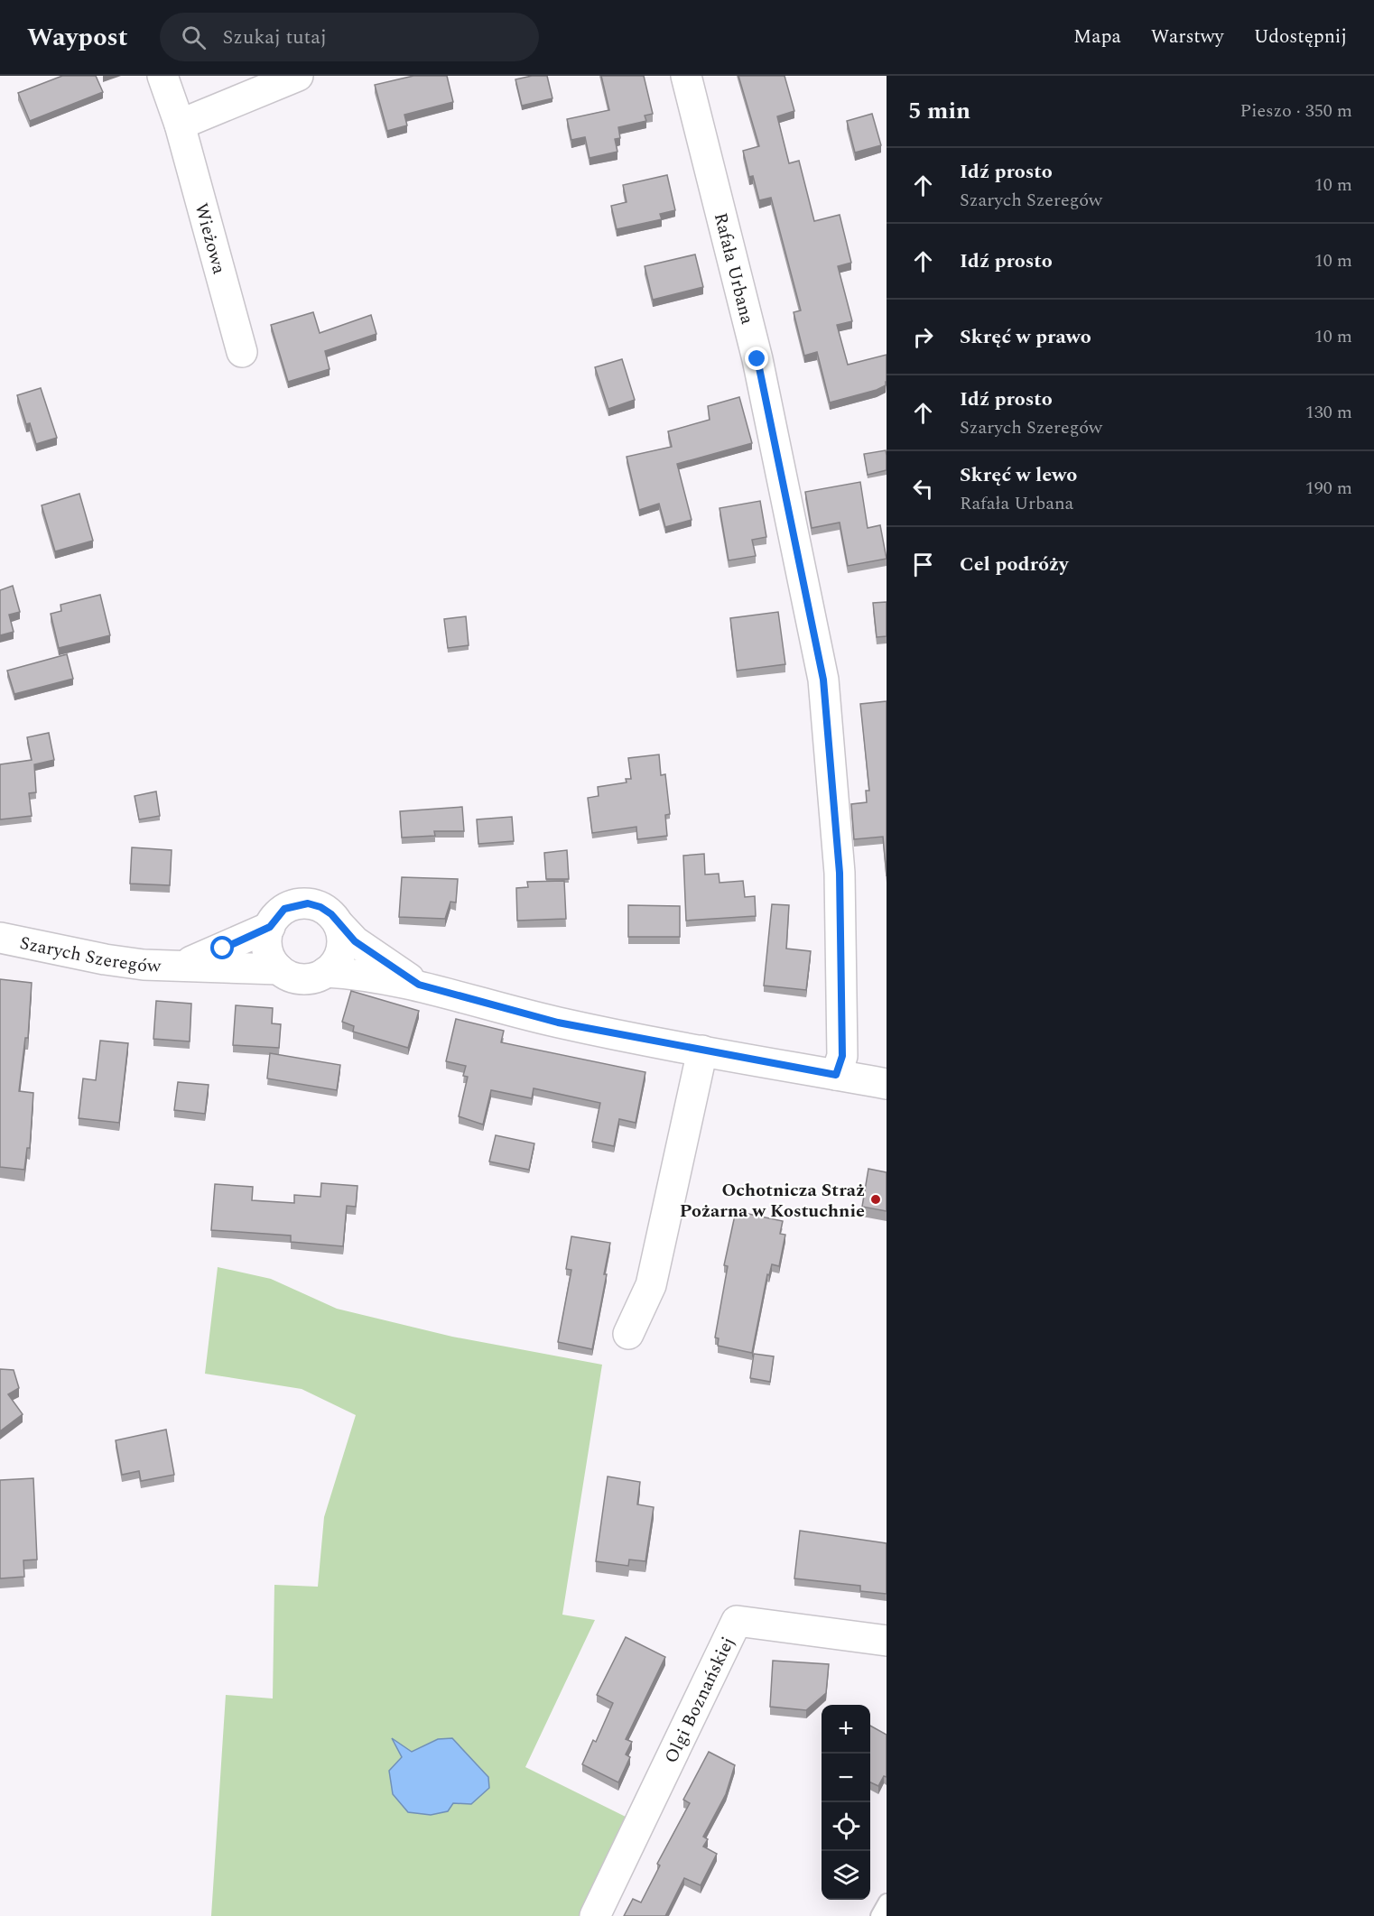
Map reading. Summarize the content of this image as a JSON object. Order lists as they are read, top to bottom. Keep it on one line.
{"streets":{"street":["Wieżowa","Rafała Urbana","Szarych Szeregów","Olgi Boznańskiej"]},"places":["Ochotnicza Straż Pożarna w Kostuchnie"],"page":{"header":"Waypost","search":"Szukaj tutaj","nav":["Mapa","Warstwy","Udostępnij"],"heading":["5 min","Pieszo · 350 m"],"list":[["Idź prosto","Szarych Szeregów","10 m"],["Idź prosto","10 m"],["Skręć w prawo","10 m"],["Idź prosto","Szarych Szeregów","130 m"],["Skręć w lewo","Rafała Urbana","190 m"],"Cel podróży"],"map_buttons":["+","−"]}}
